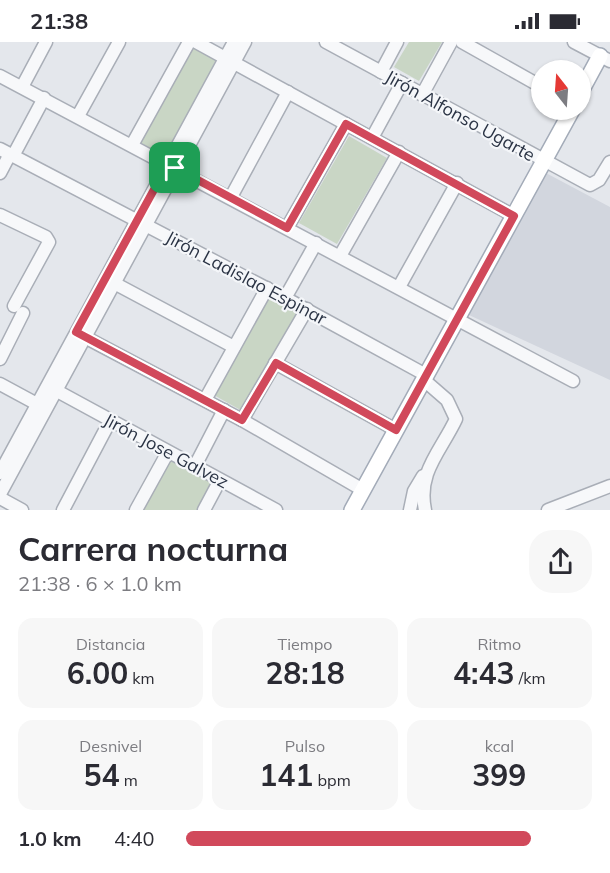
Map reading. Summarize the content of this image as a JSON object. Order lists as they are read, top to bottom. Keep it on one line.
{"streets":{"street":["Jirón Alfonso Ugarte","Jirón Ladislao Espinar","Jirón Jose Galvez"]},"north":"top","page":{"status":"21:38","heading":["Carrera nocturna","21:38 · 6 × 1.0 km"],"stats":[["Distancia","6.00 km"],["Tiempo","28:18"],["Ritmo","4:43 /km"],["Desnivel","54 m"],["Pulso","141 bpm"],["kcal","399"]],"list":[{"name":"1.0 km","note":"4:40"}]}}
